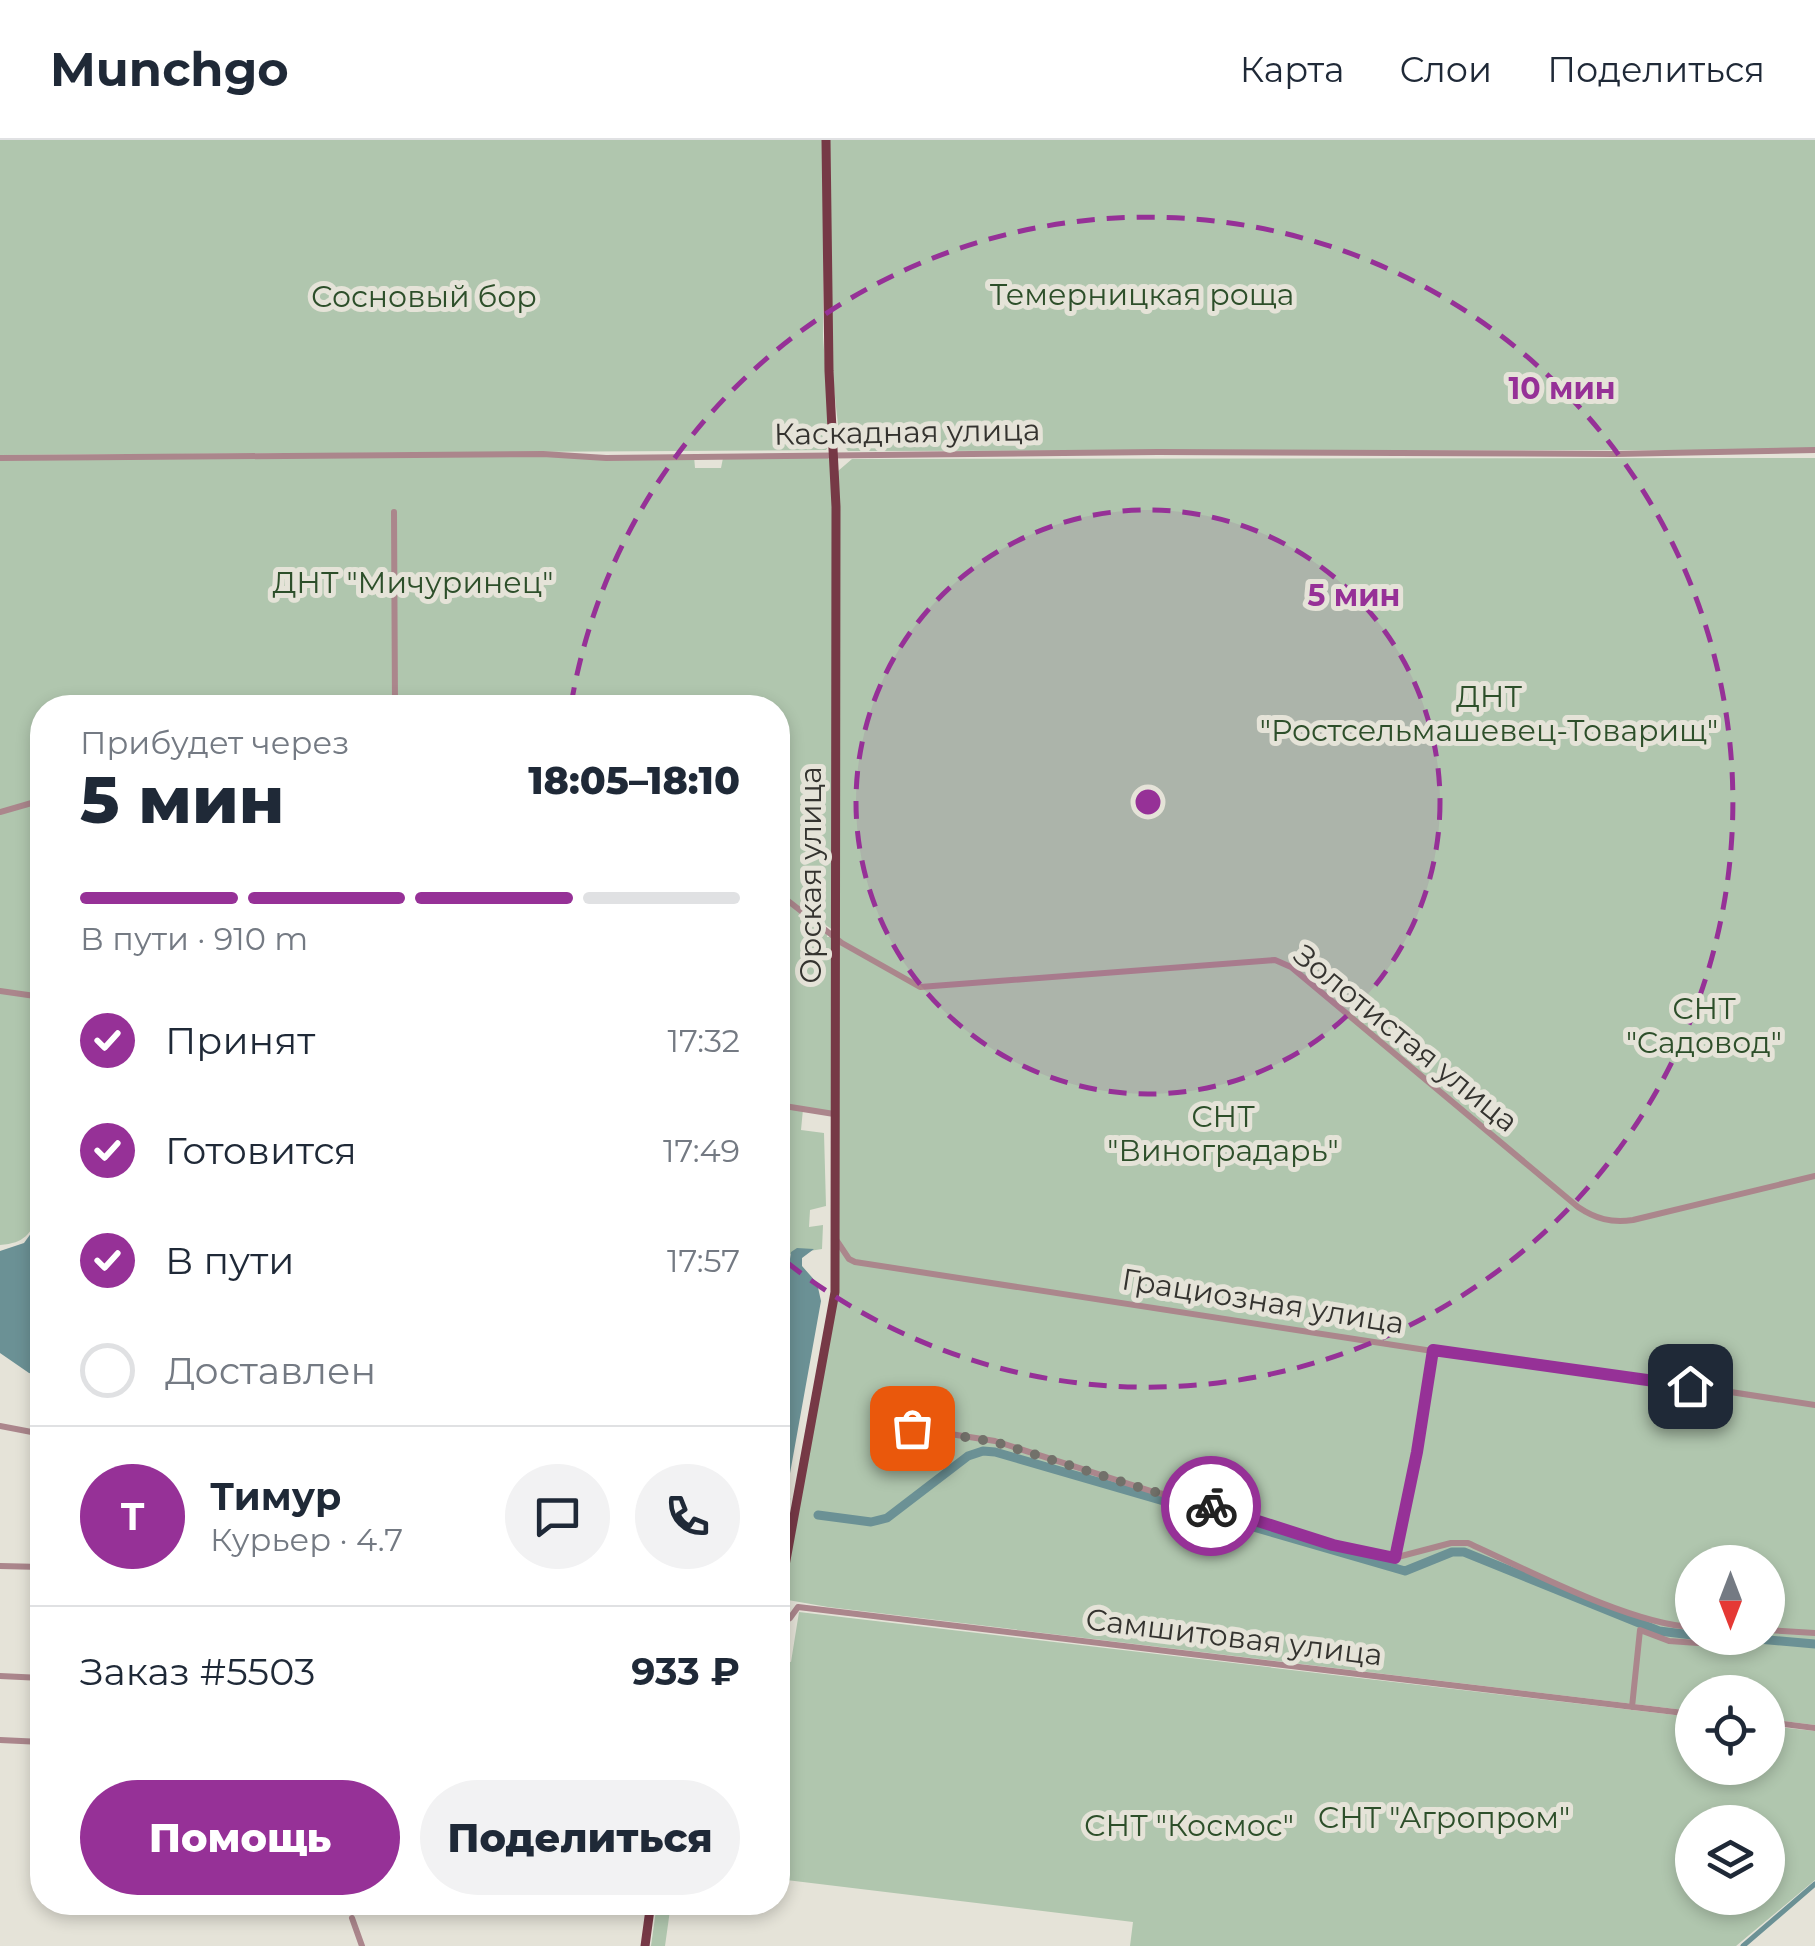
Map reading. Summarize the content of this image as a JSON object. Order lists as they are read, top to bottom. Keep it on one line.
{"streets":{"main road":["Орская улица"],"street":["Каскадная улица","Золотистая улица","Грациозная улица","Самшитовая улица"]},"crossings":[["Каскадная улица","Орская улица"],["Орская улица","Золотистая улица"],["Орская улица","Грациозная улица"]],"parks":["Темерницкая роща","Сосновый бор","ДНТ \"Мичуринец\"","ДНТ \"Ростсельмашевец-Товарищ\"","СНТ \"Садовод\"","СНТ \"Виноградарь\"","СНТ \"Агропром\"","СНТ \"Космос\""],"north":"bottom","page":{"header":"Munchgo","nav":["Карта","Слои","Поделиться"],"heading":["5 мин","Прибудет через","18:05–18:10"],"panel":["Тимур","Курьер · 4.7","Заказ #5503","933 ₽"],"bar":"В пути · 910 m","list":[["Принят","17:32"],["Готовится","17:49"],["В пути","17:57"],"Доставлен"],"round":"Т","buttons":["Помощь","Поделиться"]},"rings":["10 мин","5 мин"]}
